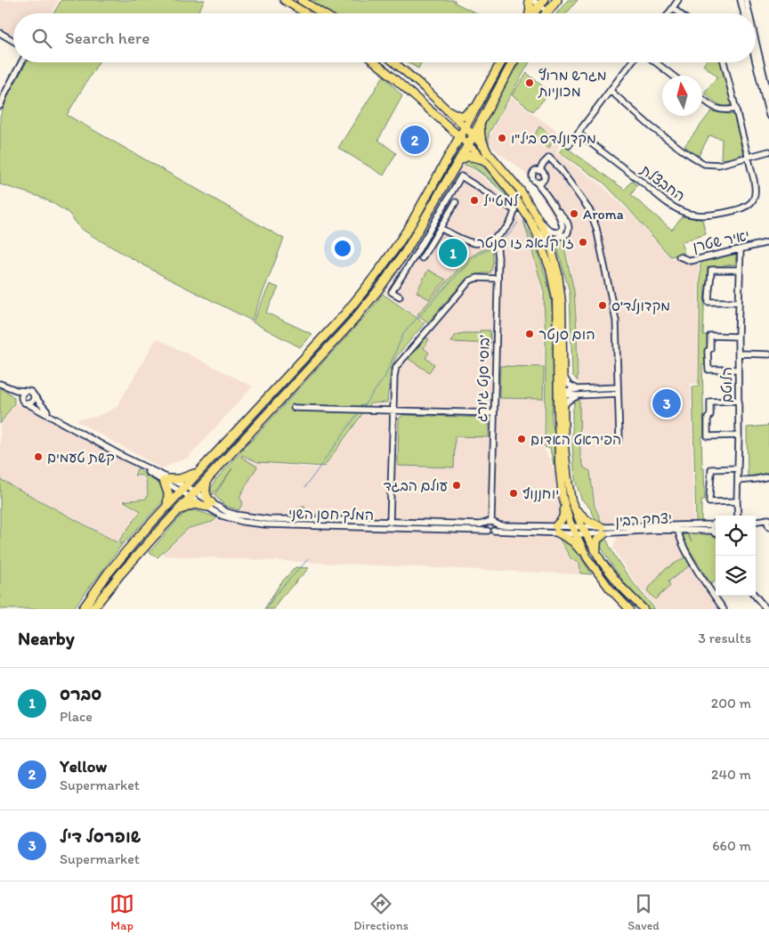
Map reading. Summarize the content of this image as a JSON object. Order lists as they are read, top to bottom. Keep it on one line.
{"streets":{"street":["החבצלת","יאיר שטרן","בוסי סנט ג'ורג'","הלוטם","המלך חסן השני","יצחק רבין"]},"crossings":[["יאיר שטרן","הלוטם"],["בוסי סנט ג'ורג'","המלך חסן השני"],["המלך חסן השני","יצחק רבין"]],"places":["מגרש מרוץ מכוניות","מקדונלדס ביל\"ו","למטייל","Aroma","זו קלאב זו סנטר","מקדונלד'ס","הום סנטר","הפיראט האדום","קשת טעמים","עולם הבגד","יוחננוף"],"north":"top","page":{"search":"Search here","pins":["2","1","3"],"heading":["Nearby","3 results"],"list":[{"mark":"1","name":"סברס","note":"Place","value":"200 m"},{"mark":"2","name":"Yellow","note":"Supermarket","value":"240 m"},{"mark":"3","name":"שופרסל דיל","note":"Supermarket","value":"660 m"}],"nav":["Map","Directions","Saved"]}}
